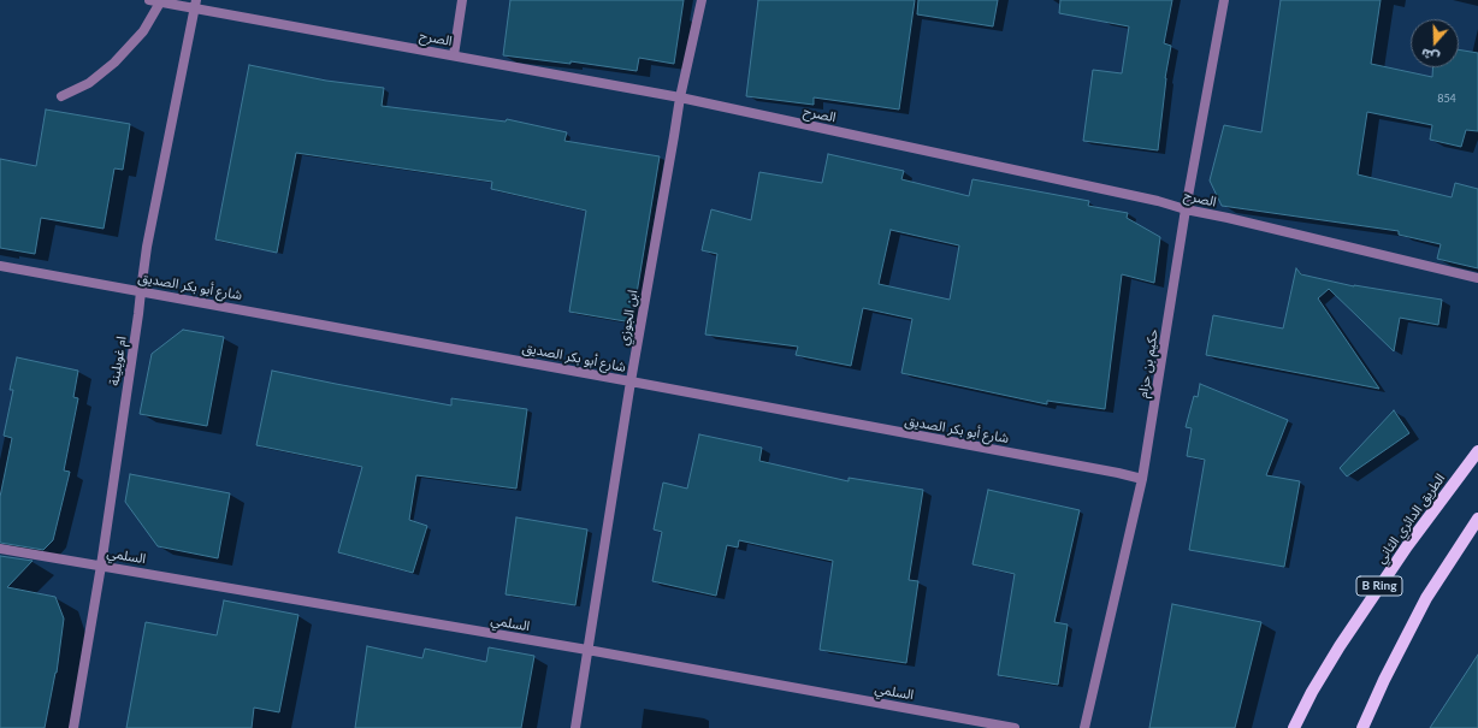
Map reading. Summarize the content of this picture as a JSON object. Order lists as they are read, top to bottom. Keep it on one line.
{"streets":{"main road":["الطريق الدائري الثاني","B Ring"],"street":["الصرح","شارع أبو بكر الصديق","ابن الجوزي","ام غويلينة","حكيم بن حزام","السلمي"]},"crossings":[["الصرح","ابن الجوزي"],["الصرح","ام غويلينة"],["الصرح","حكيم بن حزام"],["شارع أبو بكر الصديق","ابن الجوزي"],["شارع أبو بكر الصديق","ام غويلينة"],["شارع أبو بكر الصديق","حكيم بن حزام"],["ابن الجوزي","السلمي"],["ام غويلينة","السلمي"]],"house_numbers":["854"],"north":"bottom"}
